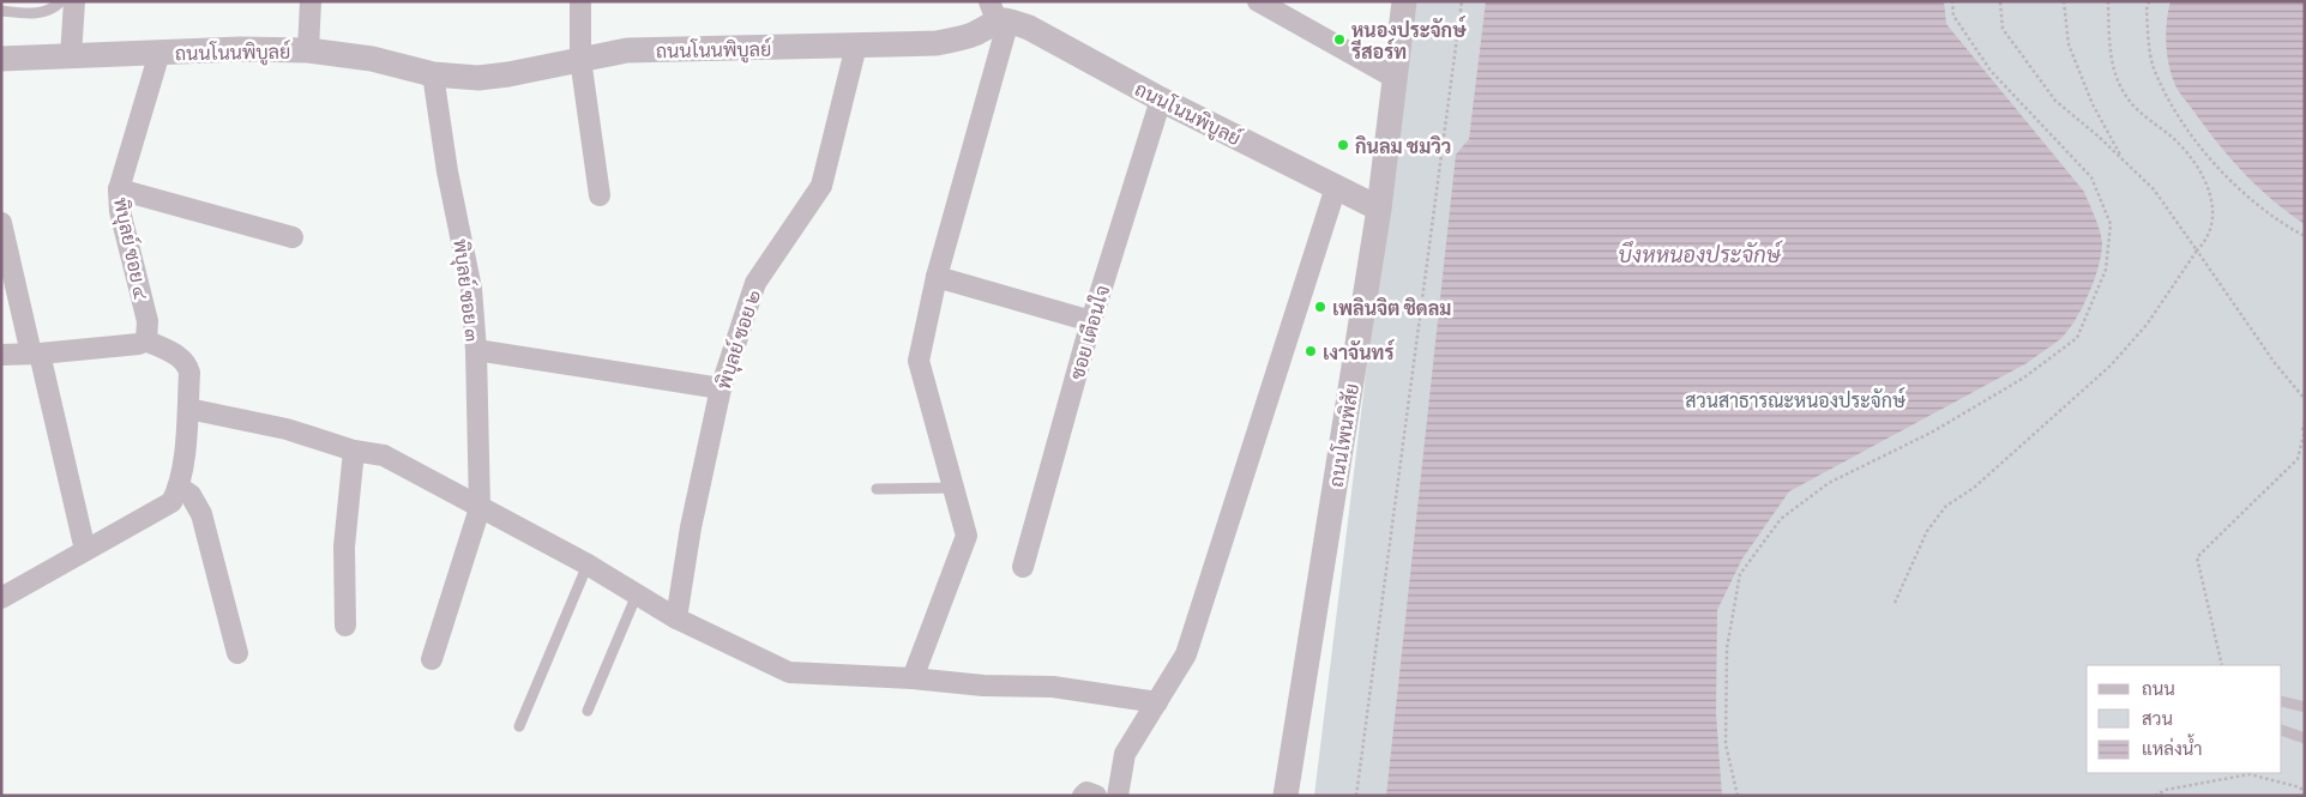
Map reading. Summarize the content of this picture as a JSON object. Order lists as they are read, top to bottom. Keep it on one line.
{"streets":{"street":["ถนนโนนพิบูลย์","พิบุลย์ ซอย ๔","พิบุลย์ ซอย ๓","ซอย เตือนใจ","พิบุลย์ ซอย ๒","ถนนโพนพิสัย"]},"crossings":[["ถนนโนนพิบูลย์","พิบุลย์ ซอย ๔"],["ถนนโนนพิบูลย์","พิบุลย์ ซอย ๓"],["ถนนโนนพิบูลย์","ซอย เตือนใจ"],["ถนนโนนพิบูลย์","พิบุลย์ ซอย ๒"],["ถนนโนนพิบูลย์","ถนนโพนพิสัย"]],"water":["บึงหหนองประจักษ์"],"parks":["สวนสาธารณะหนองประจักษ์"],"places":["หนองประจักษ์ รีสอร์ท","กินลม ชมวิว","เพลินจิต ชิดลม","เงาจันทร์"],"legend":["ถนน","สวน","แหล่งน้ำ"]}
